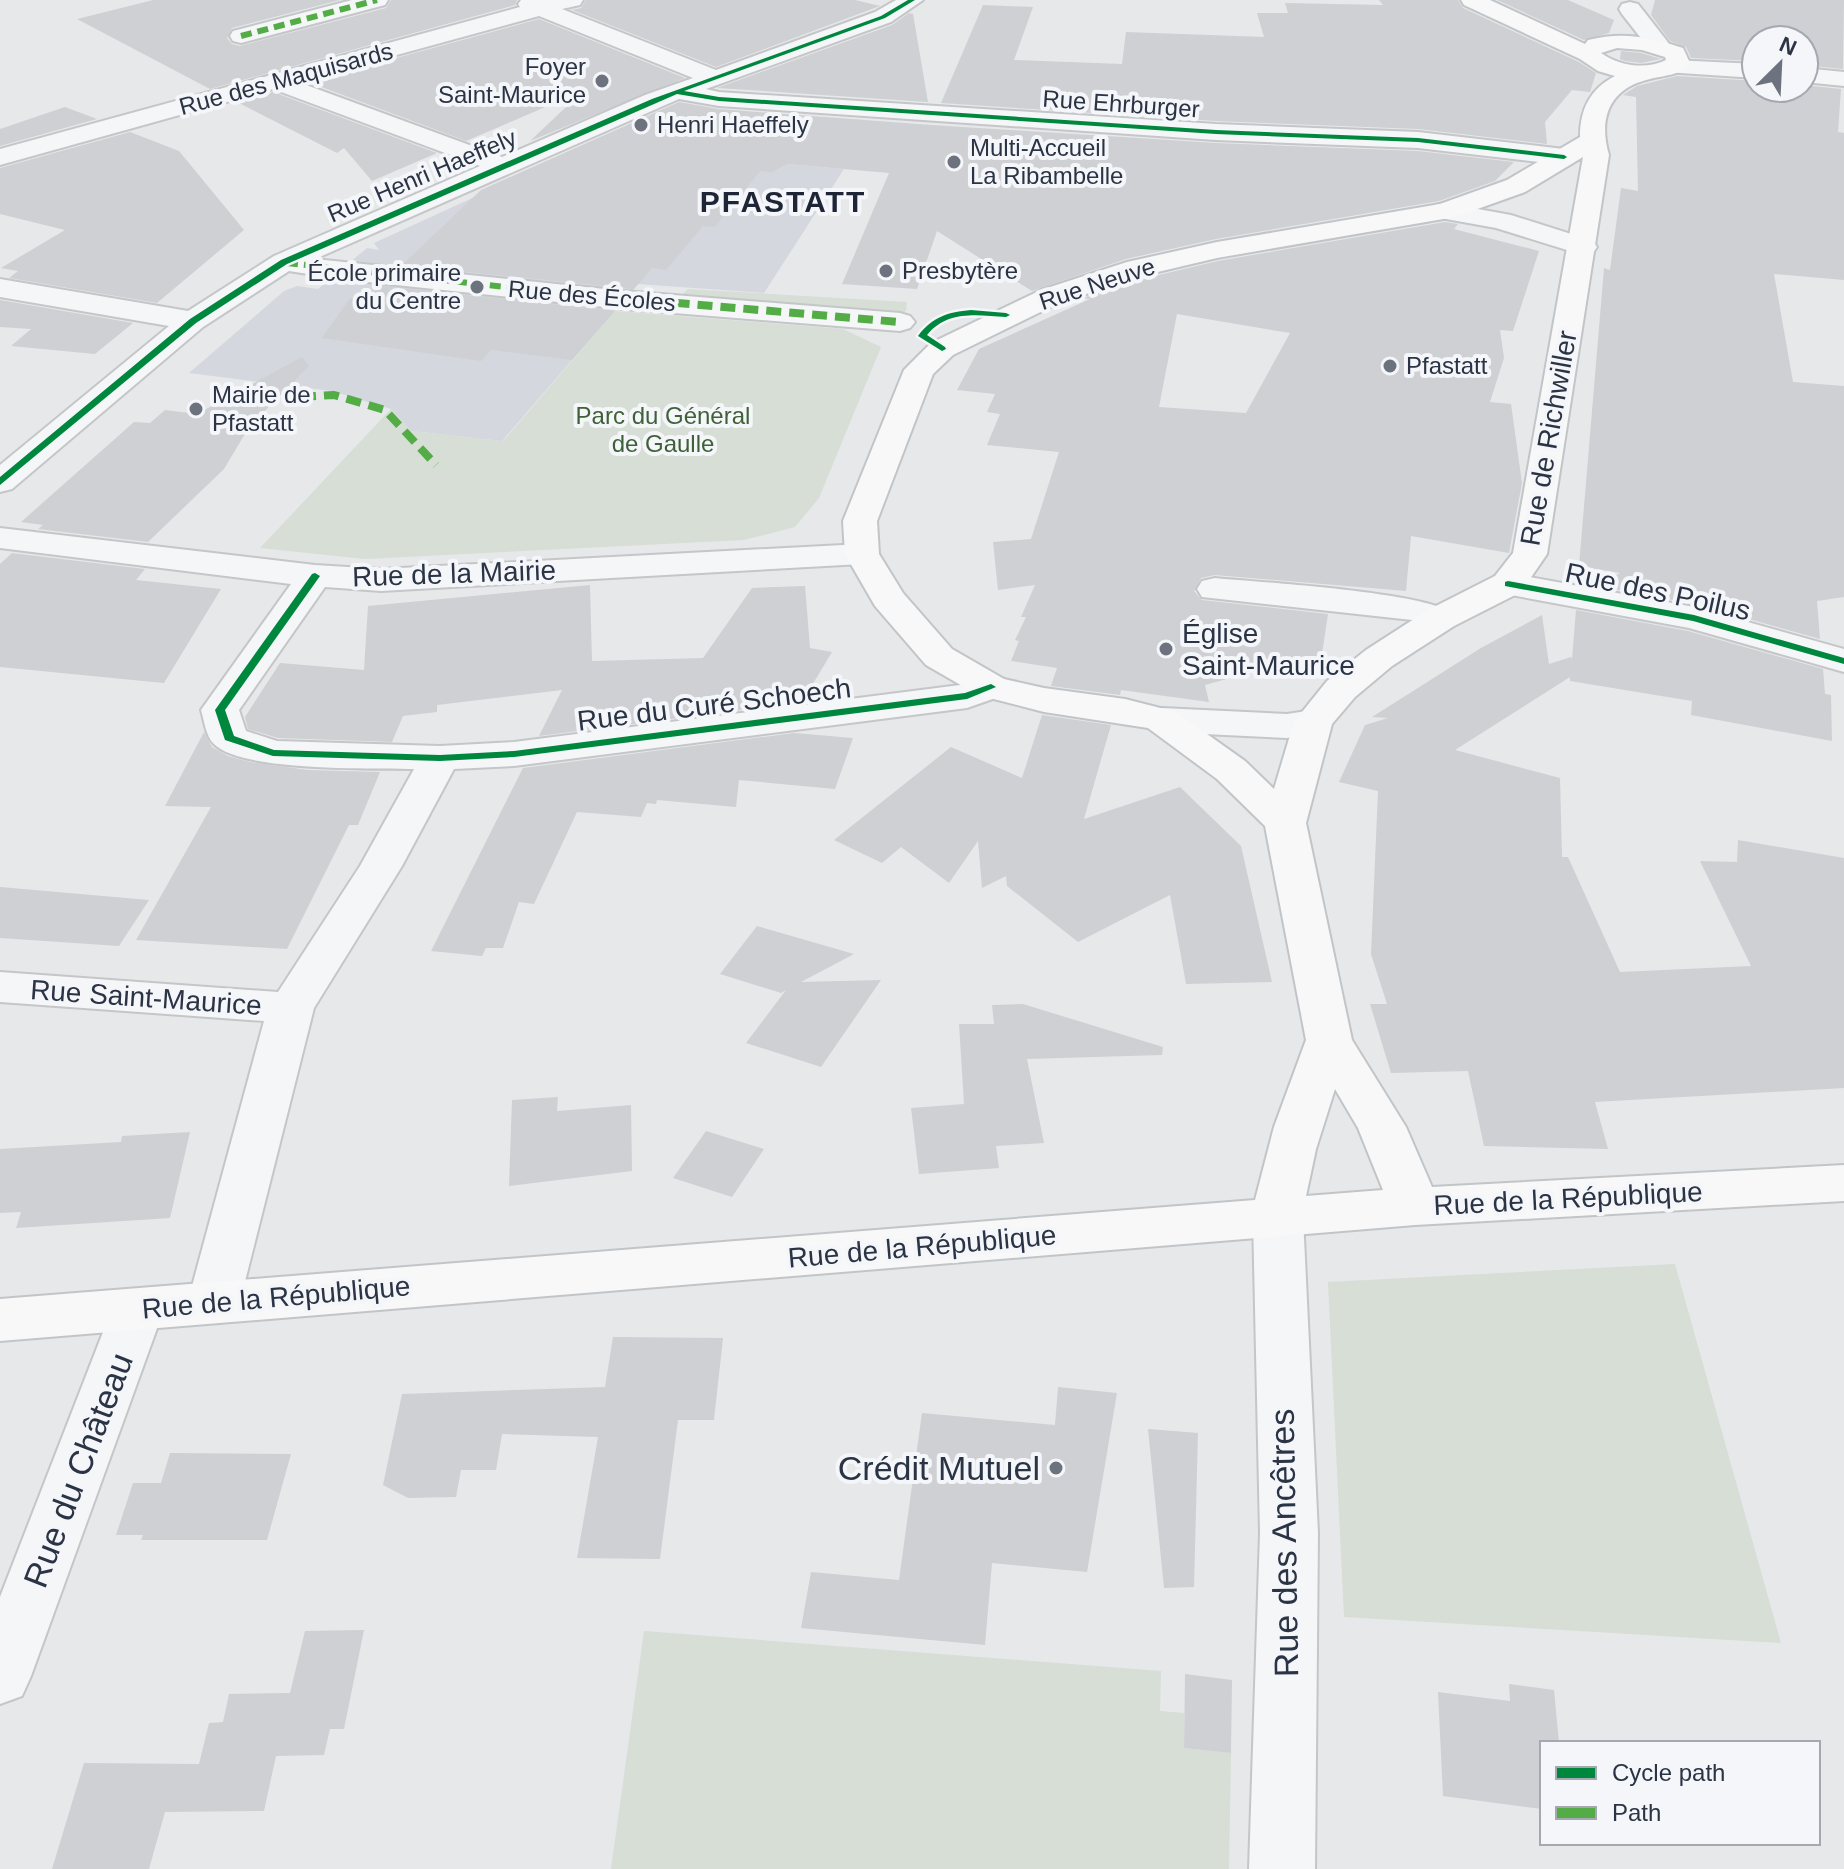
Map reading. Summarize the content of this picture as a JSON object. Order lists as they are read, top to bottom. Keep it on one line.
{"streets":{"main road":["Rue Neuve","Rue de Richwiller","Rue de la République"],"street":["Rue des Maquisards","Rue Ehrburger","Rue Henri Haeffely","Rue des Écoles","Rue de la Mairie","Rue des Poilus","Rue du Curé Schoech","Rue Saint-Maurice","Rue du Château","Rue des Ancêtres"]},"crossings":[["Rue Ehrburger","Rue Henri Haeffely"],["Rue Ehrburger","Rue Neuve"],["Rue Ehrburger","Rue de Richwiller"],["Rue Henri Haeffely","Rue des Écoles"],["Rue Neuve","Rue de Richwiller"],["Rue Neuve","Rue de la Mairie"],["Rue de Richwiller","Rue des Poilus"],["Rue de Richwiller","Rue de la République"],["Rue de la Mairie","Rue du Curé Schoech"],["Rue de la République","Rue du Château"],["Rue de la République","Rue des Ancêtres"]],"districts":["PFASTATT"],"parks":["Parc du Général de Gaulle"],"places":["Foyer Saint-Maurice","Henri Haeffely","Multi-Accueil La Ribambelle","Presbytère","École primaire du Centre","Pfastatt","Mairie de Pfastatt","Église Saint-Maurice","Crédit Mutuel"],"legend":["Cycle path","Path"],"north":"top right"}
